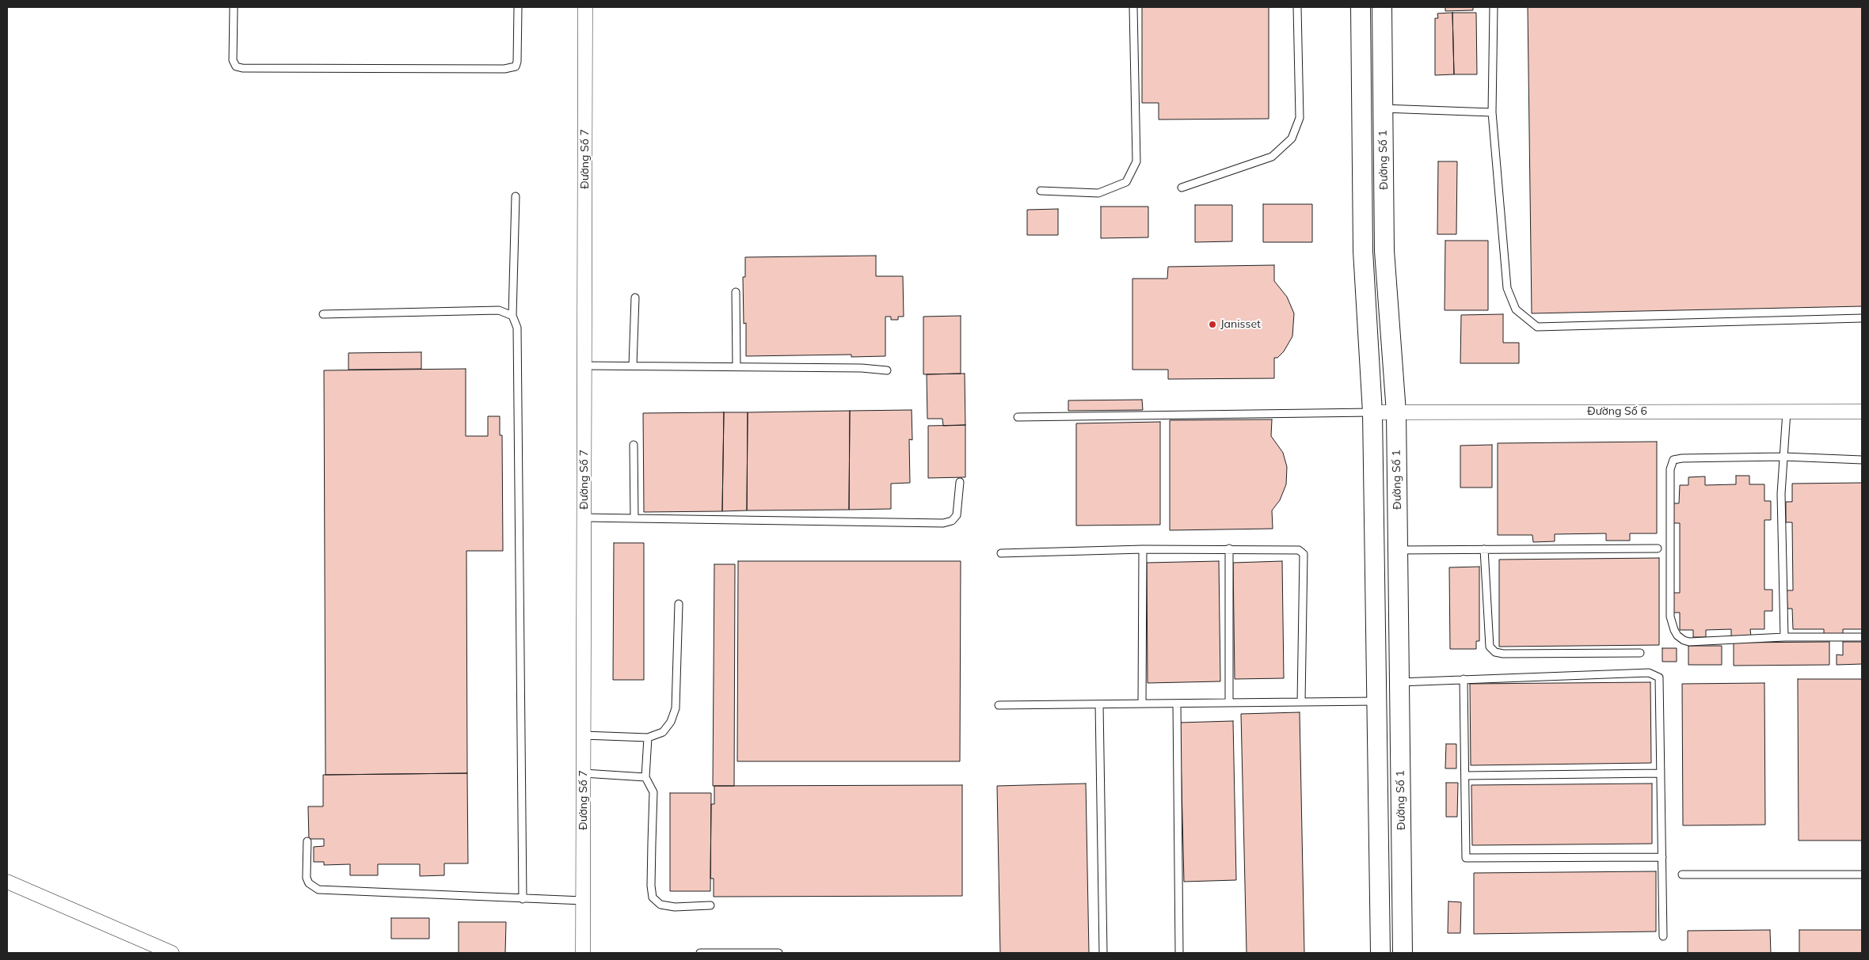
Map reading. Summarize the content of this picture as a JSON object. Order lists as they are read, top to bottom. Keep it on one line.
{"streets":{"street":["Đường Số 7","Đường Số 1","Đường Số 6"]},"crossings":[["Đường Số 1","Đường Số 6"]],"places":["Janisset"]}
